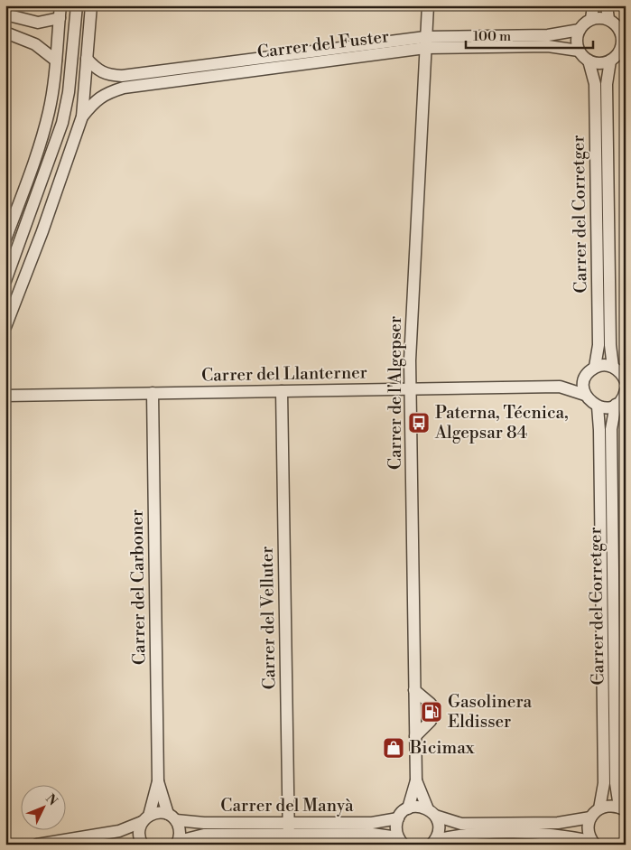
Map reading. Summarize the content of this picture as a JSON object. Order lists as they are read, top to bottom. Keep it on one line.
{"streets":{"street":["Carrer del Fuster","Carrer del Corretger","Carrer del Llanterner","Carrer de l'Algepser","Carrer del Carboner","Carrer del Velluter","Carrer del Manyà"]},"crossings":[["Carrer del Fuster","Carrer del Corretger"],["Carrer del Fuster","Carrer de l'Algepser"],["Carrer del Corretger","Carrer del Llanterner"],["Carrer del Llanterner","Carrer de l'Algepser"],["Carrer del Llanterner","Carrer del Carboner"],["Carrer del Llanterner","Carrer del Velluter"],["Carrer del Carboner","Carrer del Manyà"],["Carrer del Velluter","Carrer del Manyà"]],"places":{"bus stop":["Paterna, Técnica, Algepsar 84"],"fuel station":["Gasolinera Eldisser"],"shop":["Bicimax"]},"scale_bar":"100 m","north":"top right"}
